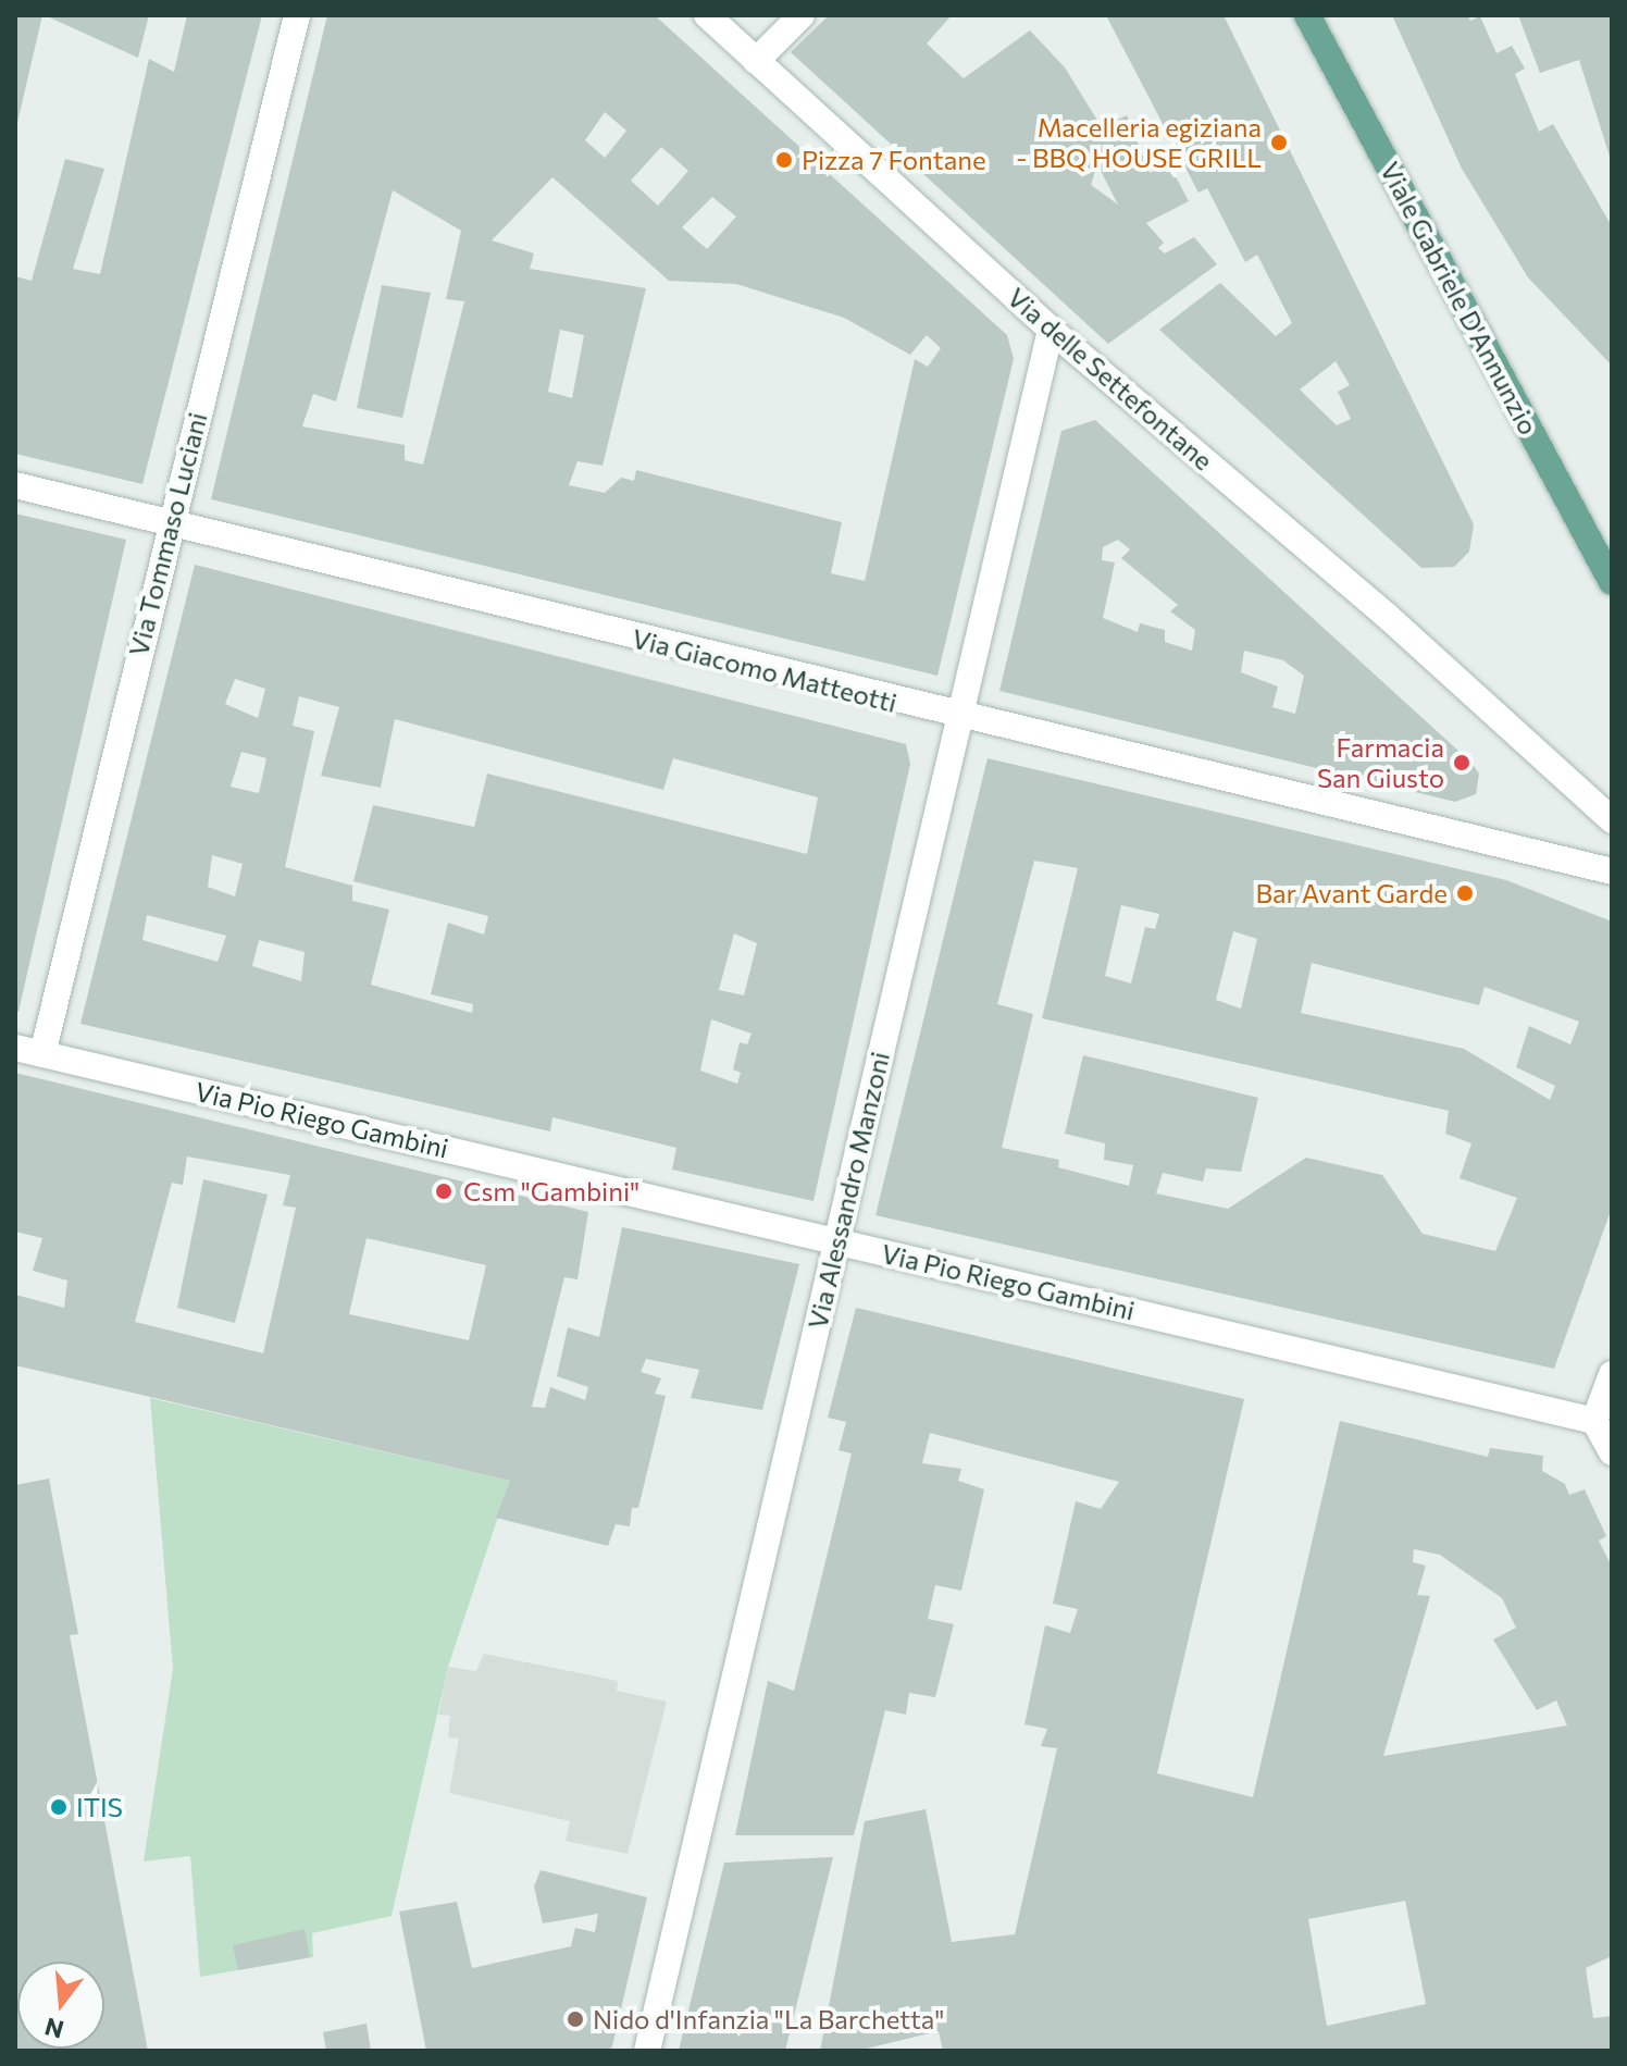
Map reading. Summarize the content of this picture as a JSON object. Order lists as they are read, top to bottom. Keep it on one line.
{"streets":{"main road":["Viale Gabriele D'Annunzio"],"street":["Via delle Settefontane","Via Tommaso Luciani","Via Giacomo Matteotti","Via Pio Riego Gambini","Via Alessandro Manzoni"]},"crossings":[["Via delle Settefontane","Via Alessandro Manzoni"],["Via Tommaso Luciani","Via Giacomo Matteotti"],["Via Tommaso Luciani","Via Pio Riego Gambini"],["Via Giacomo Matteotti","Via Alessandro Manzoni"],["Via Pio Riego Gambini","Via Alessandro Manzoni"]],"places":["Macelleria egiziana - BBQ HOUSE GRILL","Pizza 7 Fontane","Farmacia San Giusto","Bar Avant Garde","Csm \"Gambini\"","ITIS","Nido d'Infanzia \"La Barchetta\""],"north":"bottom"}
